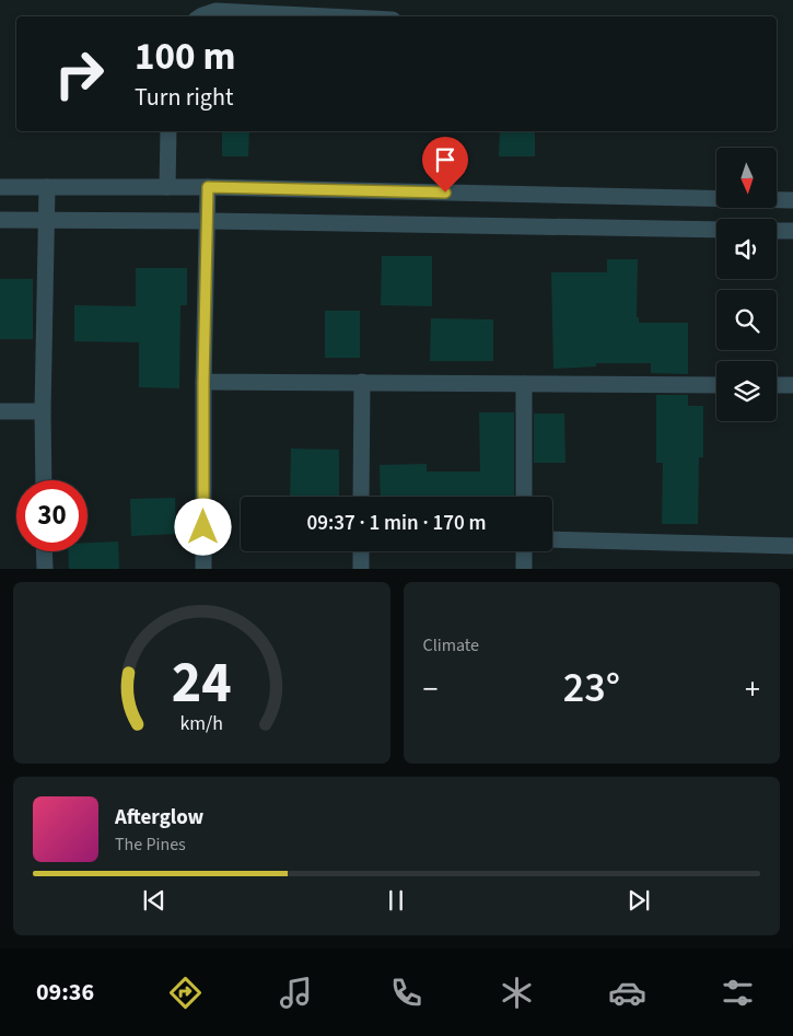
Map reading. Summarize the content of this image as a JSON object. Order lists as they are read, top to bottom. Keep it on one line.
{"north":"bottom","page":{"turn":["100 m","Turn right"],"limit":"30","trip":"09:37 · 1 min · 170 m","tile":"Climate","heat":["−","23°","+"],"song":["Afterglow","The Pines"],"tabs":"09:36","gauge":["24","km/h"]}}
